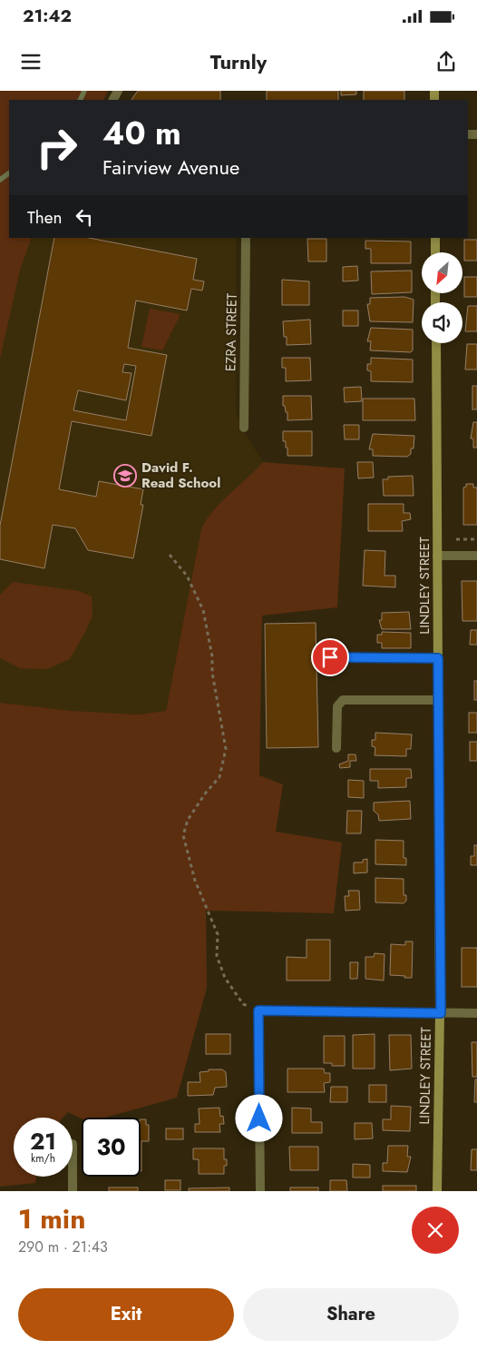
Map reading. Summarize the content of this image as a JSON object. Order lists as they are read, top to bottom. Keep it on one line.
{"streets":{"main road":["LINDLEY STREET"],"street":["EZRA STREET"]},"places":{"school or university":["David F. Read School"]},"north":"bottom left","page":{"status":"21:42","header":"Turnly","turn":["40 m","Fairview Avenue"],"then":"Then","speed":"21 km/h","limit":"30","heading":["1 min","290 m · 21:43"],"buttons":["Exit","Share"]}}
